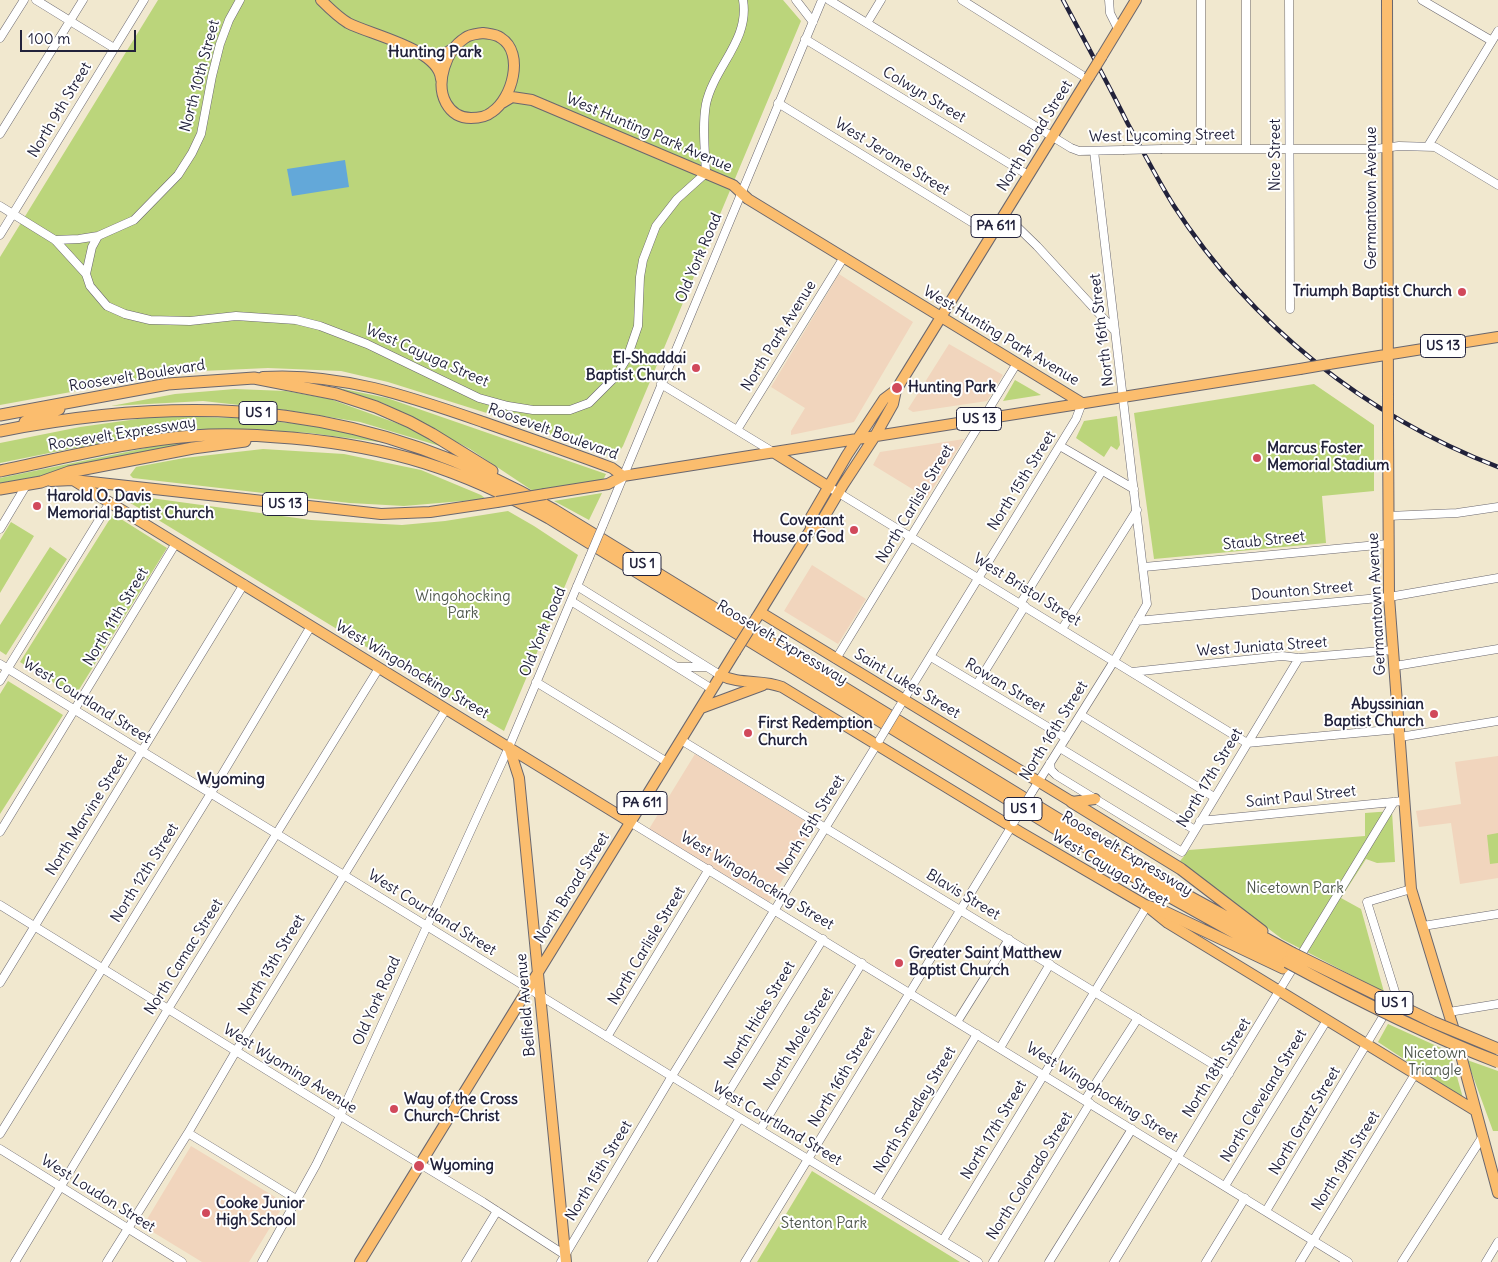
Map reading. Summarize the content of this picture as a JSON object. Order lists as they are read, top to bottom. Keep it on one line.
{"streets":{"highway":["Roosevelt Boulevard","US 1","Roosevelt Expressway"],"main road":["West Hunting Park Avenue","North Broad Street","Germantown Avenue","PA 611","US 13","West Cayuga Street","West Bristol Street","West Wingohocking Street","Saint Lukes Street","Belfield Avenue"],"street":["North 10th Street","Colwyn Street","North 9th Street","West Lycoming Street","Nice Street","West Jerome Street","Old York Road","North 16th Street","North Park Avenue","North 15th Street","North Carlisle Street","Staub Street","Dounton Street","North 11th Street","West Juniata Street","Rowan Street","West Courtland Street","North 17th Street","Saint Paul Street","North Marvine Street","North 12th Street","Blavis Street","North Camac Street","North 13th Street","North Hicks Street","North Mole Street","North 18th Street","West Wyoming Avenue","North Cleveland Street","North Smedley Street","North Gratz Street","North 19th Street","North Colorado Street","West Loudon Street"]},"crossings":[["North 10th Street","West Cayuga Street"],["Colwyn Street","North Broad Street"],["Colwyn Street","Old York Road"],["North 9th Street","West Cayuga Street"],["West Hunting Park Avenue","North Broad Street"],["West Hunting Park Avenue","Germantown Avenue"],["West Hunting Park Avenue","Old York Road"],["West Hunting Park Avenue","North 16th Street"],["West Hunting Park Avenue","North Park Avenue"],["West Hunting Park Avenue","US 13"],["West Hunting Park Avenue","West Cayuga Street"],["West Hunting Park Avenue","North 15th Street"],["West Hunting Park Avenue","North Carlisle Street"],["North Broad Street","West Lycoming Street"],["North Broad Street","West Jerome Street"],["North Broad Street","US 13"],["North Broad Street","West Cayuga Street"],["North Broad Street","West Bristol Street"],["North Broad Street","West Wingohocking Street"],["North Broad Street","Saint Lukes Street"],["North Broad Street","West Courtland Street"],["North Broad Street","Blavis Street"],["North Broad Street","Belfield Avenue"],["North Broad Street","West Wyoming Avenue"],["West Lycoming Street","Nice Street"],["West Lycoming Street","Germantown Avenue"],["West Lycoming Street","North 16th Street"],["West Jerome Street","Old York Road"],["Germantown Avenue","West Cayuga Street"],["Germantown Avenue","Staub Street"],["Germantown Avenue","Dounton Street"],["Germantown Avenue","West Juniata Street"],["Germantown Avenue","Saint Paul Street"],["Germantown Avenue","North 18th Street"],["Germantown Avenue","North Gratz Street"],["Old York Road","US 13"],["Old York Road","Roosevelt Boulevard"],["Old York Road","West Bristol Street"],["Old York Road","West Wingohocking Street"],["Old York Road","West Courtland Street"],["Old York Road","Belfield Avenue"],["Old York Road","West Wyoming Avenue"],["North 16th Street","West Cayuga Street"],["North 16th Street","Staub Street"],["North 16th Street","West Bristol Street"],["North 16th Street","Dounton Street"],["North 16th Street","West Wingohocking Street"],["North 16th Street","Saint Lukes Street"],["North 16th Street","Rowan Street"],["North 16th Street","West Courtland Street"],["North 16th Street","North 17th Street"],["North 16th Street","Blavis Street"],["North Park Avenue","West Bristol Street"],["US 13","Roosevelt Boulevard"],["US 13","North 15th Street"],["US 13","North Carlisle Street"],["US 13","West Bristol Street"],["West Cayuga Street","North 15th Street"],["West Cayuga Street","North 17th Street"],["West Cayuga Street","North 18th Street"],["West Cayuga Street","North Cleveland Street"],["West Cayuga Street","North Gratz Street"],["West Cayuga Street","North 19th Street"],["Roosevelt Boulevard","US 1"],["Roosevelt Boulevard","West Wingohocking Street"],["US 1","Roosevelt Expressway"],["North 15th Street","West Bristol Street"],["North 15th Street","West Wingohocking Street"],["North 15th Street","Saint Lukes Street"],["North 15th Street","Rowan Street"],["North 15th Street","West Courtland Street"],["North 15th Street","Blavis Street"],["North 15th Street","Belfield Avenue"],["North 15th Street","West Wyoming Avenue"],["North Carlisle Street","West Bristol Street"],["North Carlisle Street","West Wingohocking Street"],["North Carlisle Street","Saint Lukes Street"],["North Carlisle Street","West Courtland Street"],["West Bristol Street","West Juniata Street"],["West Bristol Street","North 17th Street"],["North 11th Street","West Wingohocking Street"],["North 11th Street","West Courtland Street"],["West Juniata Street","North 17th Street"],["West Wingohocking Street","North 17th Street"],["West Wingohocking Street","North Marvine Street"],["West Wingohocking Street","North 12th Street"],["West Wingohocking Street","North Camac Street"],["West Wingohocking Street","North 13th Street"],["West Wingohocking Street","Belfield Avenue"],["West Wingohocking Street","North Hicks Street"],["West Wingohocking Street","North Mole Street"],["West Wingohocking Street","North 18th Street"],["West Wingohocking Street","North Cleveland Street"],["West Wingohocking Street","North Smedley Street"],["West Wingohocking Street","North Gratz Street"],["West Wingohocking Street","North 19th Street"],["West Wingohocking Street","North Colorado Street"],["West Courtland Street","North 17th Street"],["West Courtland Street","North Marvine Street"],["West Courtland Street","North 12th Street"],["West Courtland Street","North Camac Street"],["West Courtland Street","North 13th Street"],["West Courtland Street","Belfield Avenue"],["West Courtland Street","North Hicks Street"],["West Courtland Street","North Mole Street"],["West Courtland Street","North Smedley Street"],["North 17th Street","Saint Paul Street"],["North 17th Street","Blavis Street"],["Saint Paul Street","North 18th Street"],["North Marvine Street","West Wyoming Avenue"],["North 12th Street","West Wyoming Avenue"],["Blavis Street","North 18th Street"],["Blavis Street","North Colorado Street"],["North Camac Street","West Wyoming Avenue"],["North Camac Street","West Loudon Street"],["North 13th Street","West Wyoming Avenue"],["North 13th Street","West Loudon Street"],["Belfield Avenue","West Wyoming Avenue"]],"districts":["Hunting Park","Wyoming"],"parks":["Wingohocking Park","Nicetown Park","Nicetown Triangle","Stenton Park"],"places":["Triumph Baptist Church","El-Shaddai Baptist Church","Hunting Park","Marcus Foster Memorial Stadium","Harold O. Davis Memorial Baptist Church","Covenant House of God","Abyssinian Baptist Church","First Redemption Church","Greater Saint Matthew Baptist Church","Way of the Cross Church-Christ","Wyoming","Cooke Junior High School"],"scale_bar":"100 m"}
